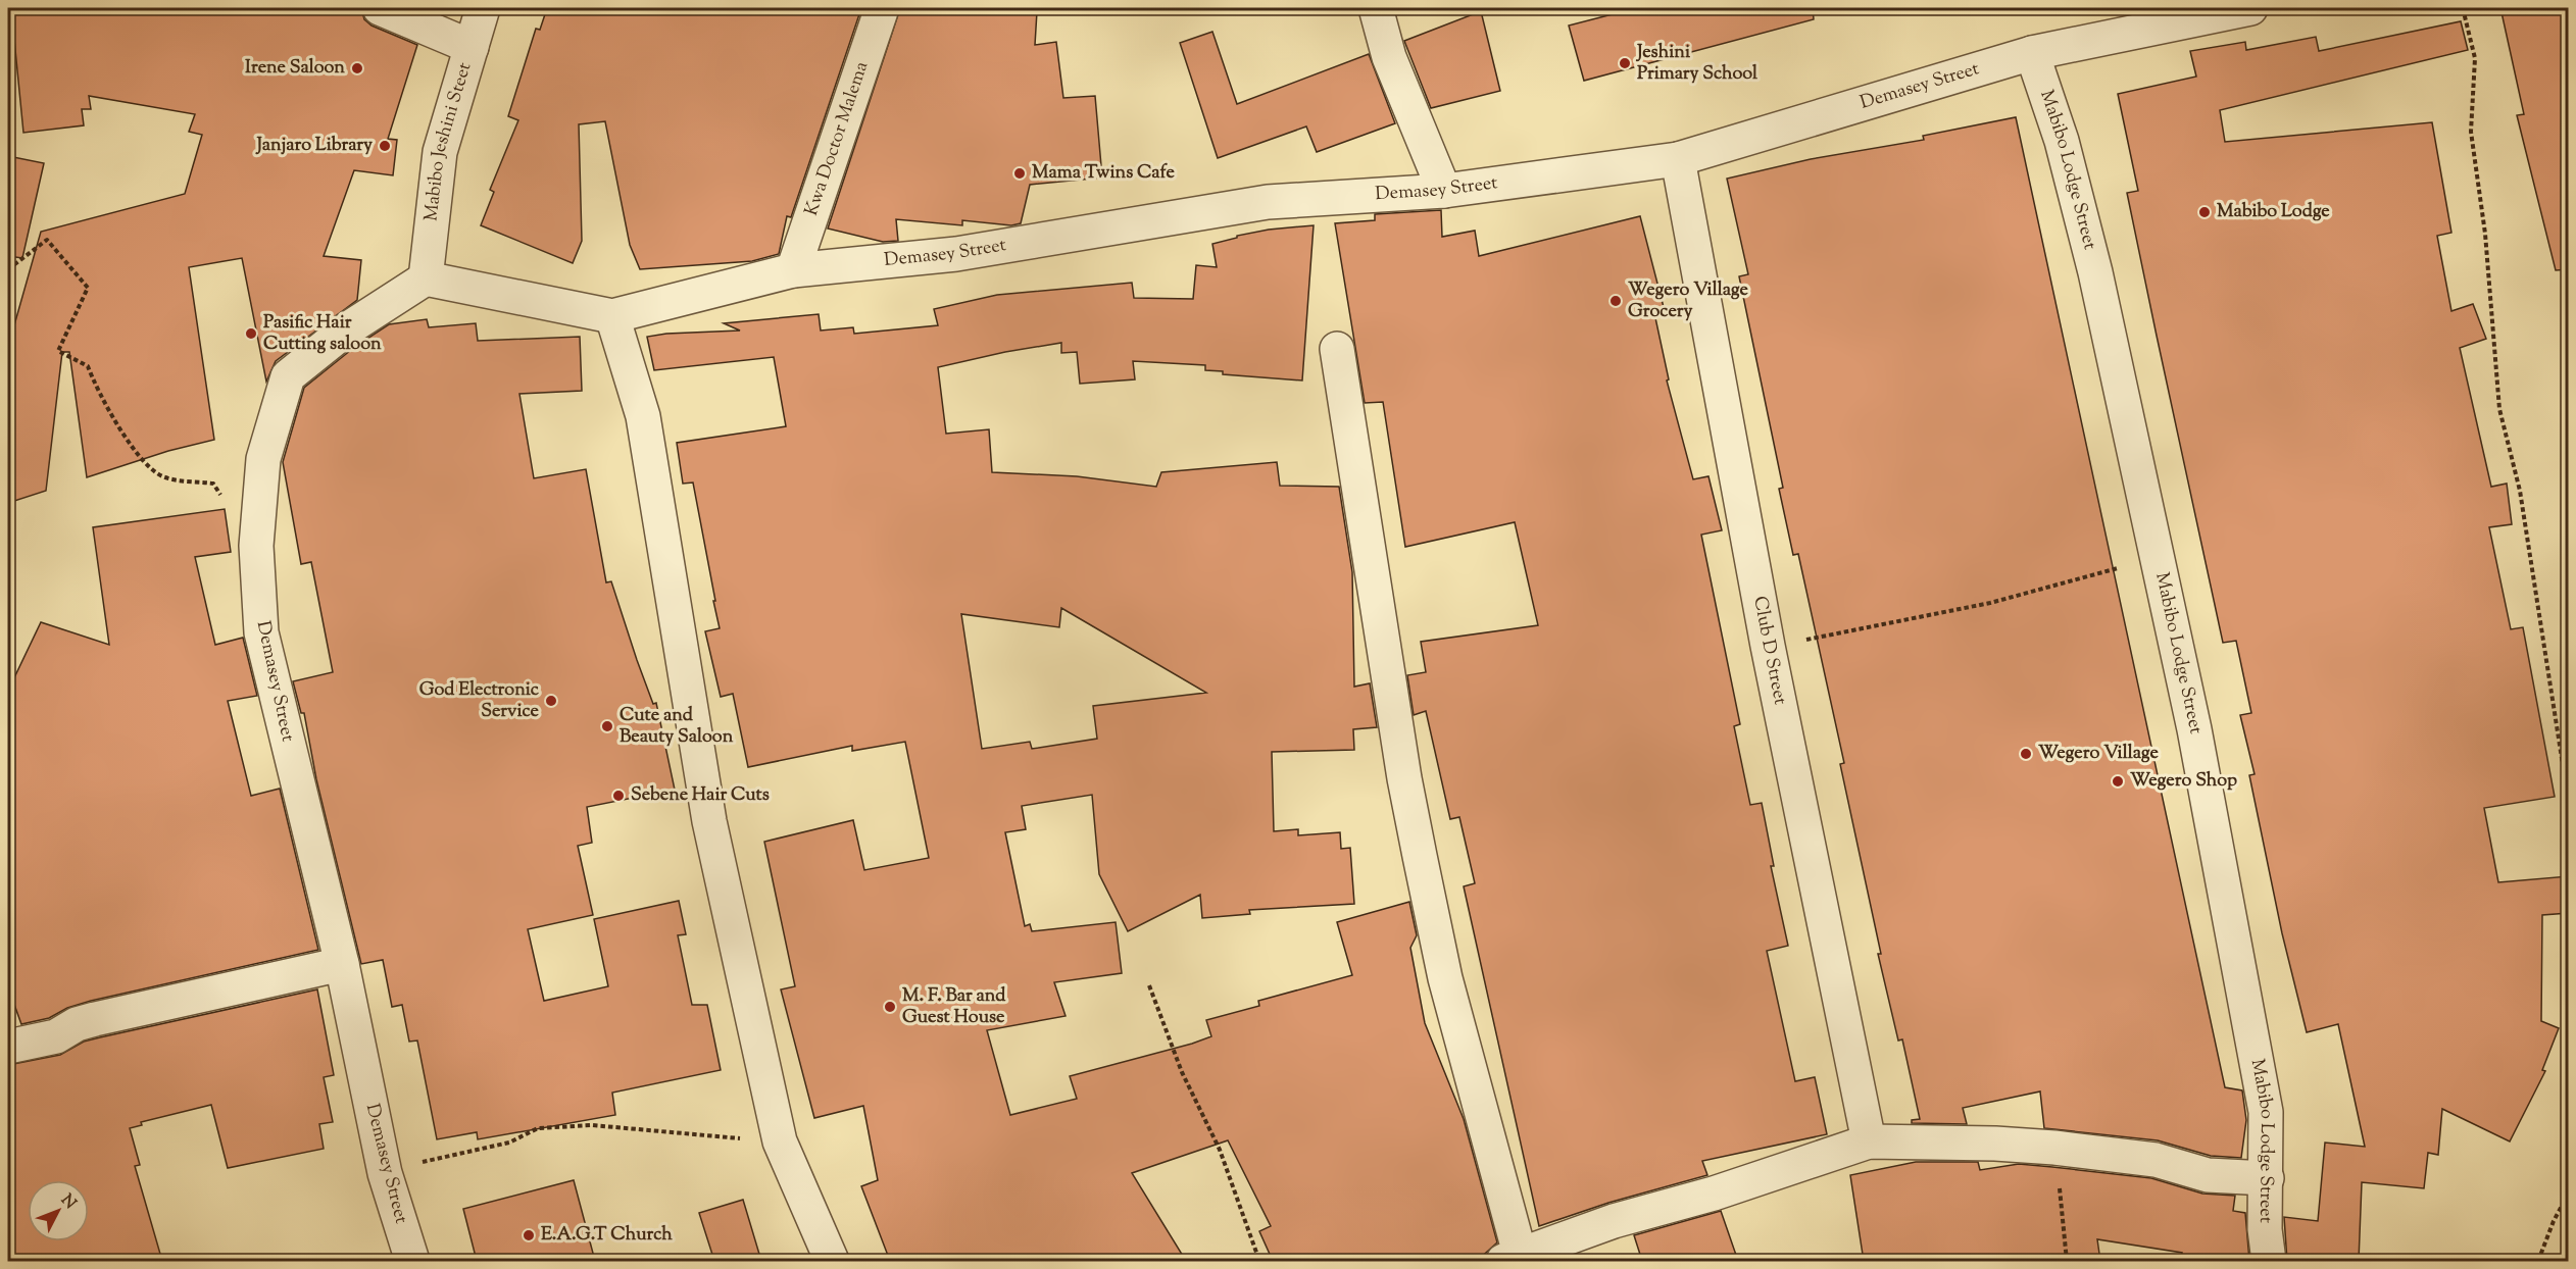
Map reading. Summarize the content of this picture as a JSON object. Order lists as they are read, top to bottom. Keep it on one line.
{"streets":{"street":["Demasey Street","Kwa Doctor Malema","Mabibo Jeshini Steet","Mabibo Lodge Street","Club D Street"]},"crossings":[["Demasey Street","Kwa Doctor Malema"],["Demasey Street","Mabibo Jeshini Steet"],["Demasey Street","Mabibo Lodge Street"],["Demasey Street","Club D Street"]],"places":["Jeshini Primary School","Irene Saloon","Janjaro Library","Mama Twins Cafe","Mabibo Lodge","Wegero Village Grocery","Pasific Hair Cutting saloon","God Electronic Service","Cute and Beauty Saloon","Wegero Village","Wegero Shop","Sebene Hair Cuts","M. F. Bar and Guest House","E.A.G.T Church"],"north":"top right"}
